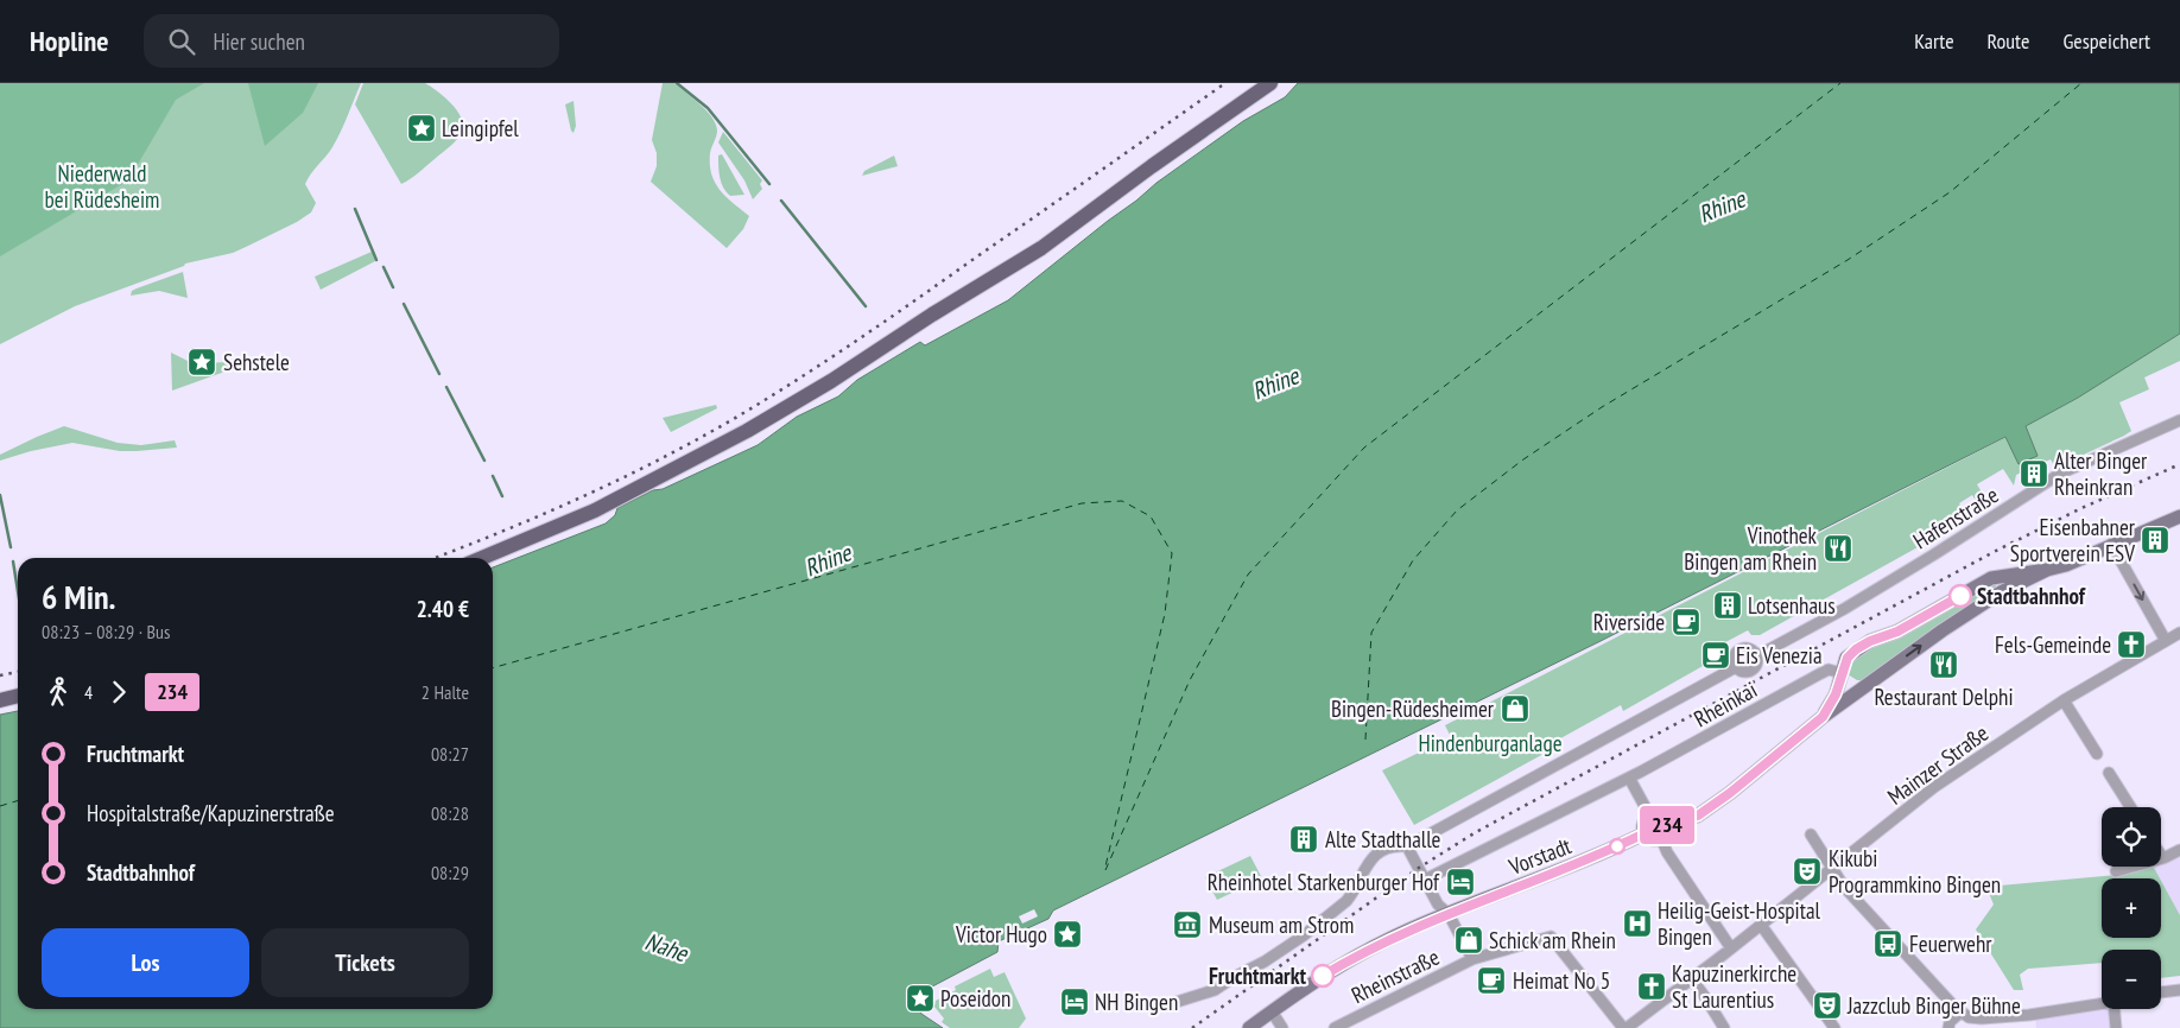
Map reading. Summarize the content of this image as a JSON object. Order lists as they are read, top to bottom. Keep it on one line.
{"streets":{"main road":["Vorstadt"],"street":["Hafenstraße","Rheinkai","Mainzer Straße","Rheinstraße"]},"crossings":[["Mainzer Straße","Rheinstraße"]],"water":["Rhine","Nahe"],"parks":["Niederwald bei Rüdesheim","Hindenburganlage"],"places":{"place":["Leingipfel","Sehstele","Victor Hugo","Poseidon"],"building":["Alter Binger Rheinkran","Eisenbahner Sportverein ESV","Lotsenhaus","Alte Stadthalle"],"restaurant":["Vinothek Bingen am Rhein","Restaurant Delphi"],"other":["Stadtbahnhof","Fruchtmarkt"],"cafe":["Riverside","Eis Venezia","Heimat No 5"],"church":["Fels-Gemeinde","Kapuzinerkirche St Laurentius"],"shop":["Bingen-Rüdesheimer","Schick am Rhein"],"theatre":["Kikubi Programmkino Bingen","Jazzclub Binger Bühne"],"hotel":["Rheinhotel Starkenburger Hof","NH Bingen"],"hospital":["Heilig-Geist-Hospital Bingen"],"museum":["Museum am Strom"],"bus stop":["Feuerwehr"]},"lines":["bus line 234"],"page":{"header":"Hopline","search":"Hier suchen","nav":["Karte","Route","Gespeichert"],"on_map":"234","heading":["6 Min.","08:23 – 08:29 · Bus","2.40 €"],"legs":["4","234","2 Halte"],"list":[{"name":"Fruchtmarkt","value":"08:27"},{"name":"Hospitalstraße/Kapuzinerstraße","value":"08:28"},{"name":"Stadtbahnhof","value":"08:29"}],"map_buttons":["+","−"],"buttons":["Los","Tickets"]}}
